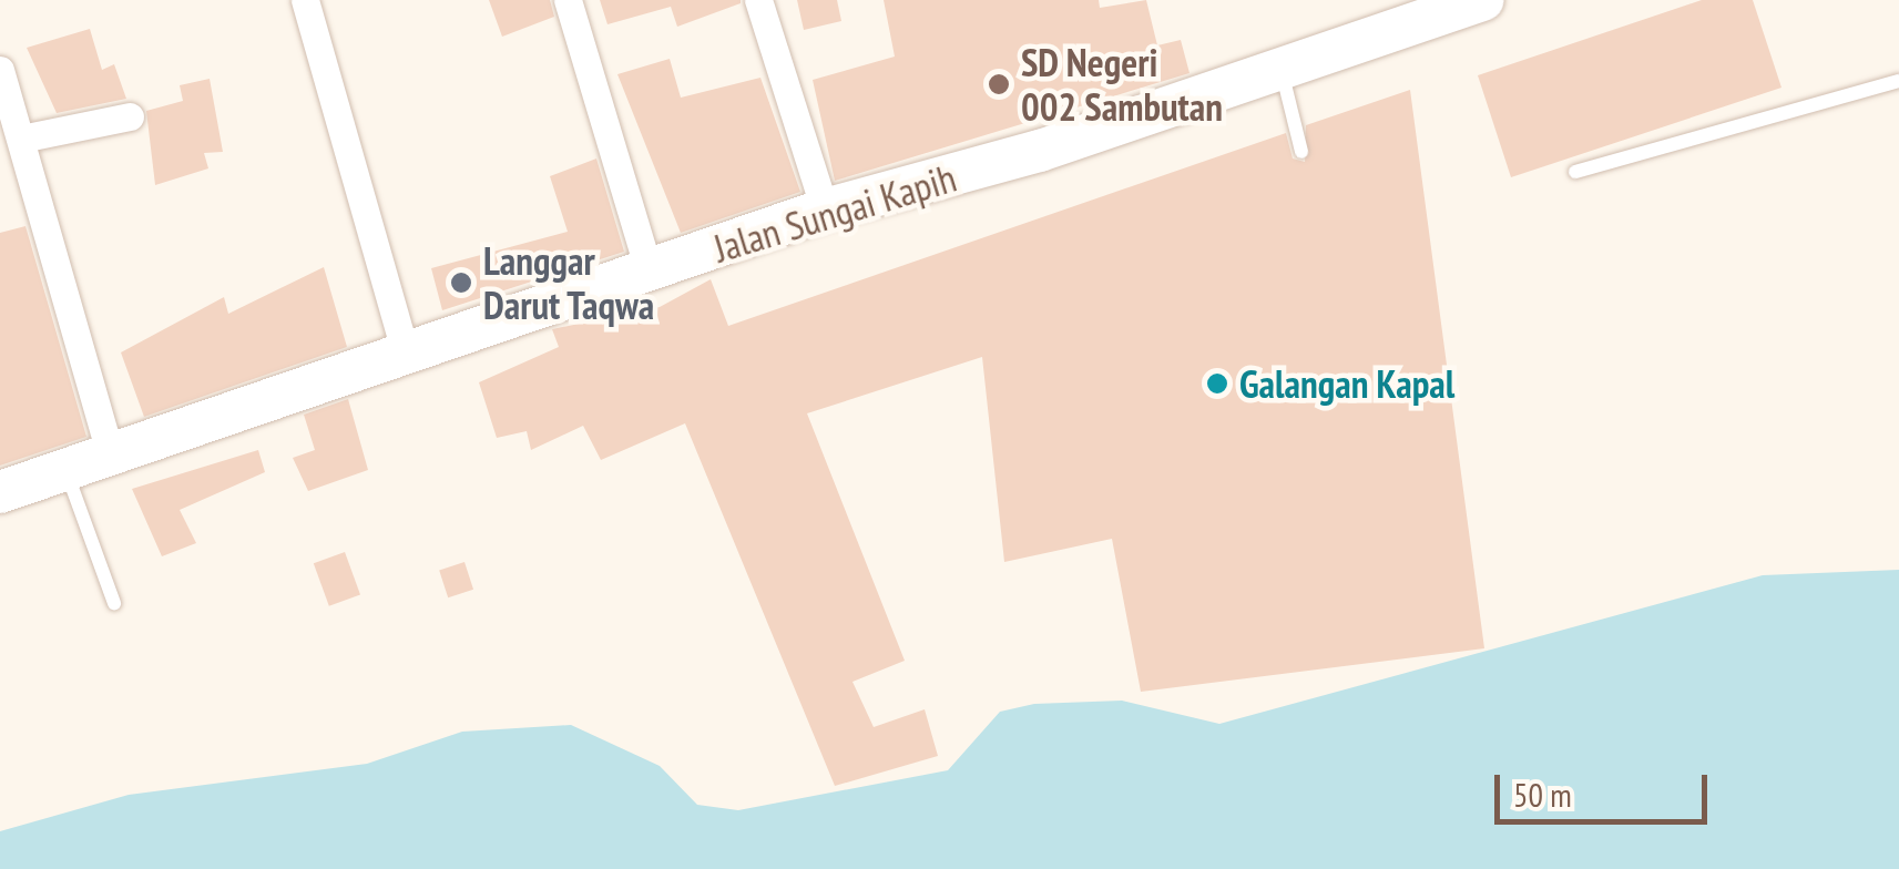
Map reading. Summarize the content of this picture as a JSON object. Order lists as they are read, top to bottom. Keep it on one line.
{"streets":{"street":["Jalan Sungai Kapih"]},"places":["SD Negeri 002 Sambutan","Langgar Darut Taqwa","Galangan Kapal"],"scale_bar":"50 m"}
